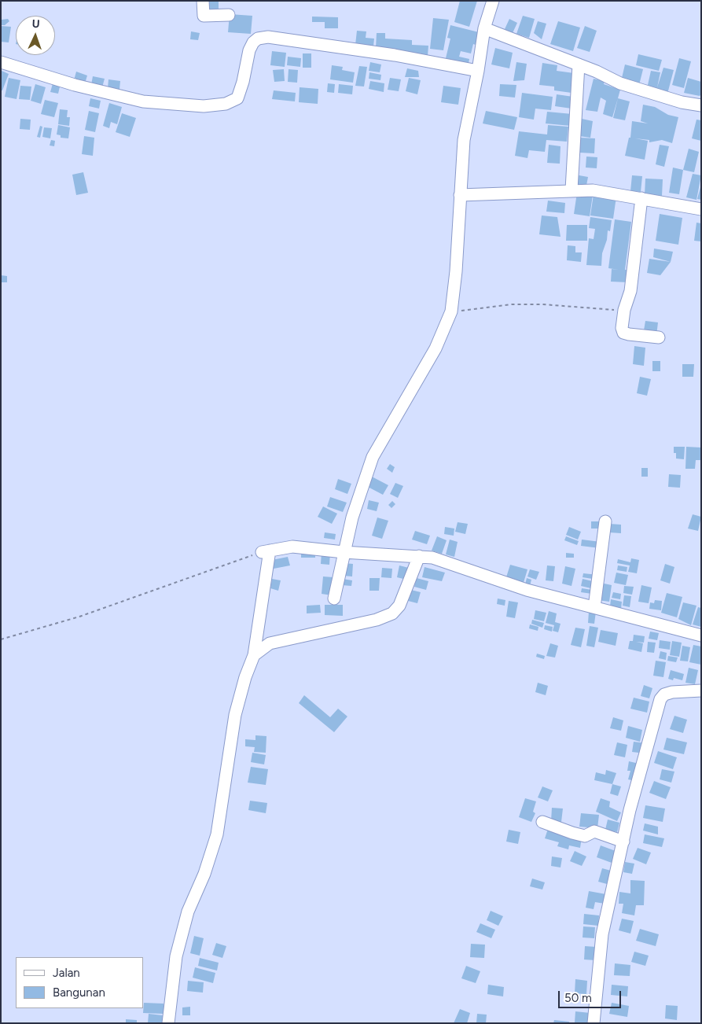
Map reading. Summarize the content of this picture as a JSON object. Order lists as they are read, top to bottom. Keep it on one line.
{"legend":["Jalan","Bangunan"],"scale_bar":"50 m","north":"top"}
